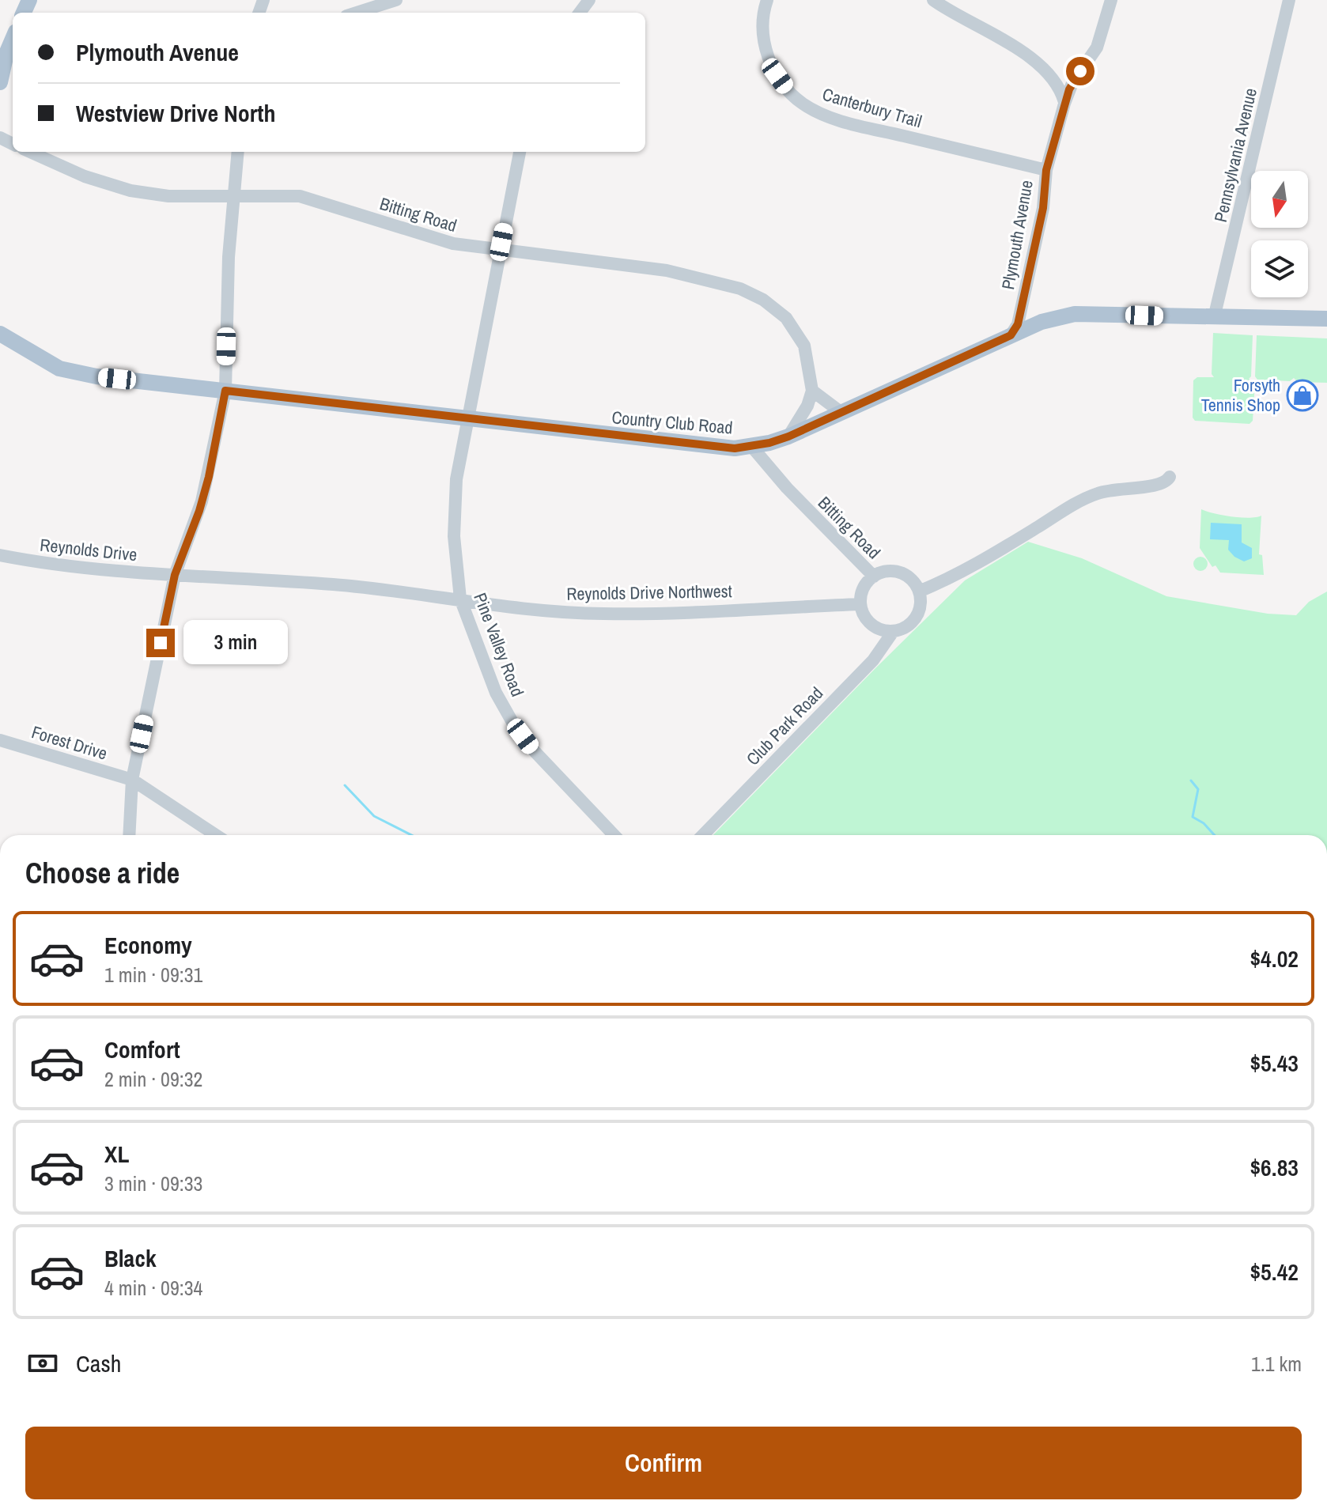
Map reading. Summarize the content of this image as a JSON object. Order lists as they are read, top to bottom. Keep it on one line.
{"streets":{"main road":["Country Club Road"],"street":["Canterbury Trail","Pennsylvania Avenue","Bitting Road","Plymouth Avenue","Reynolds Drive","Reynolds Drive Northwest","Pine Valley Road","Club Park Road","Forest Drive"]},"crossings":[["Canterbury Trail","Plymouth Avenue"],["Pennsylvania Avenue","Country Club Road"],["Bitting Road","Country Club Road"],["Bitting Road","Reynolds Drive Northwest"],["Bitting Road","Pine Valley Road"],["Bitting Road","Club Park Road"],["Plymouth Avenue","Country Club Road"],["Country Club Road","Pine Valley Road"],["Reynolds Drive","Reynolds Drive Northwest"],["Reynolds Drive Northwest","Pine Valley Road"],["Reynolds Drive Northwest","Club Park Road"]],"places":{"shop":["Forsyth Tennis Shop"]},"north":"bottom","page":{"banner":["Plymouth Avenue","Westview Drive North"],"bubble":"3 min","heading":"Choose a ride","list":[{"name":"Economy","note":"1 min · 09:31","value":"$4.02"},{"name":"Comfort","note":"2 min · 09:32","value":"$5.43"},{"name":"XL","note":"3 min · 09:33","value":"$6.83"},{"name":"Black","note":"4 min · 09:34","value":"$5.42"}],"pay":["Cash","1.1 km"],"buttons":"Confirm"}}
